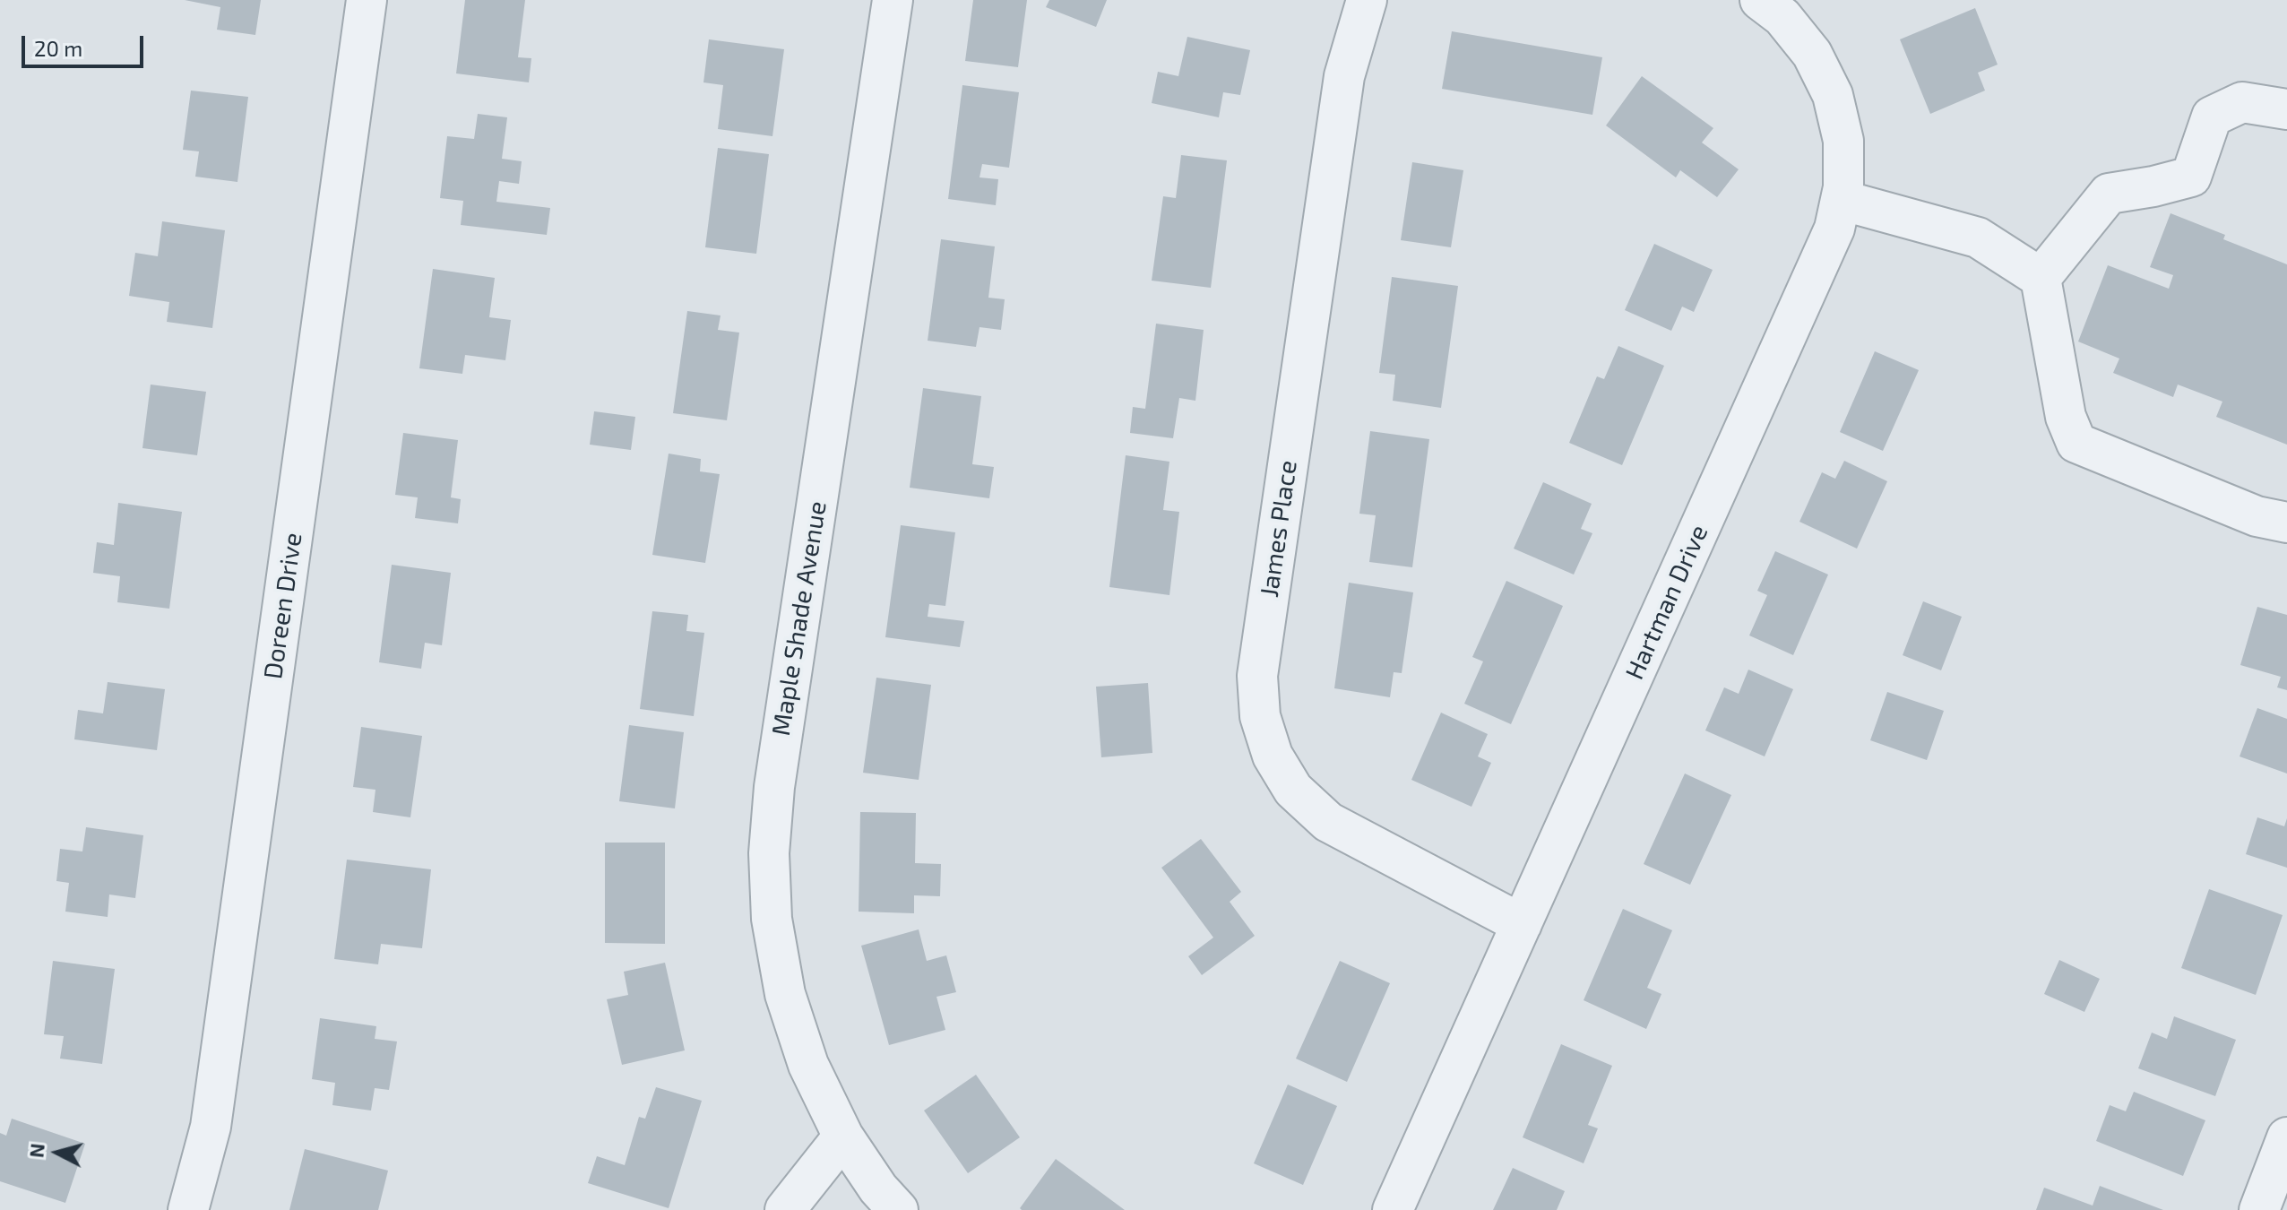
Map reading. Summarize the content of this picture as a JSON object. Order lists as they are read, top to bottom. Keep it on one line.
{"streets":{"street":["James Place","Hartman Drive","Doreen Drive","Maple Shade Avenue"]},"crossings":[["James Place","Hartman Drive"]],"scale_bar":"20 m","north":"left"}
